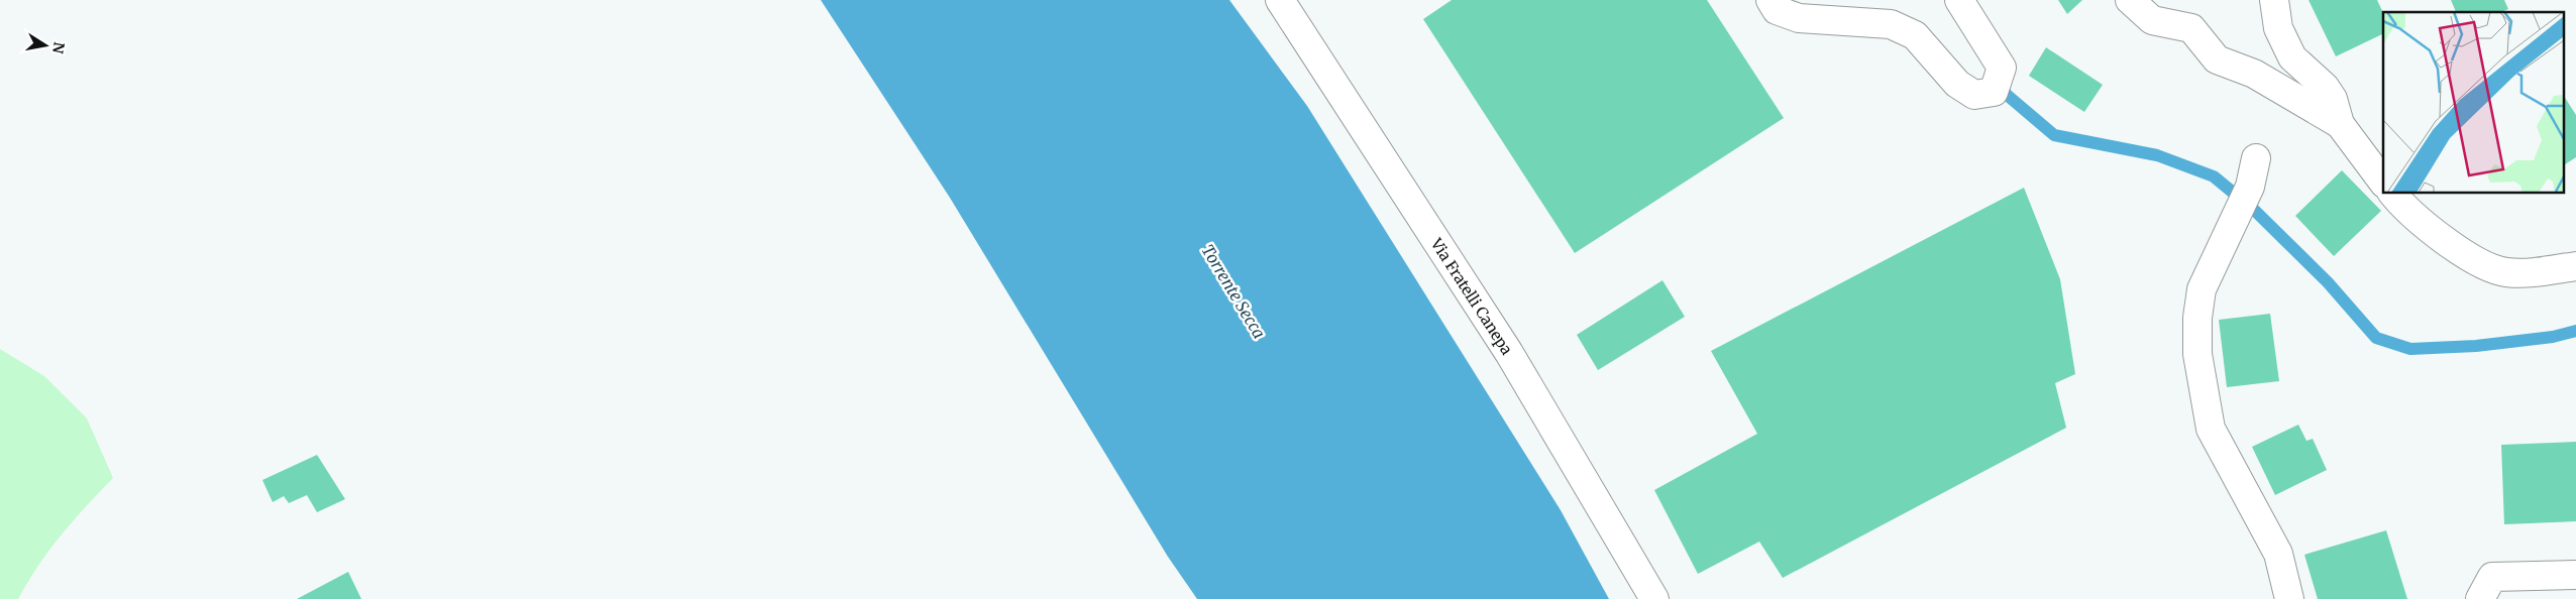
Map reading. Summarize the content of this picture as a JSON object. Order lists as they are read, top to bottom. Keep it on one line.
{"streets":{"street":["Via Fratelli Canepa"]},"water":["Torrente Secca"],"north":"right"}
